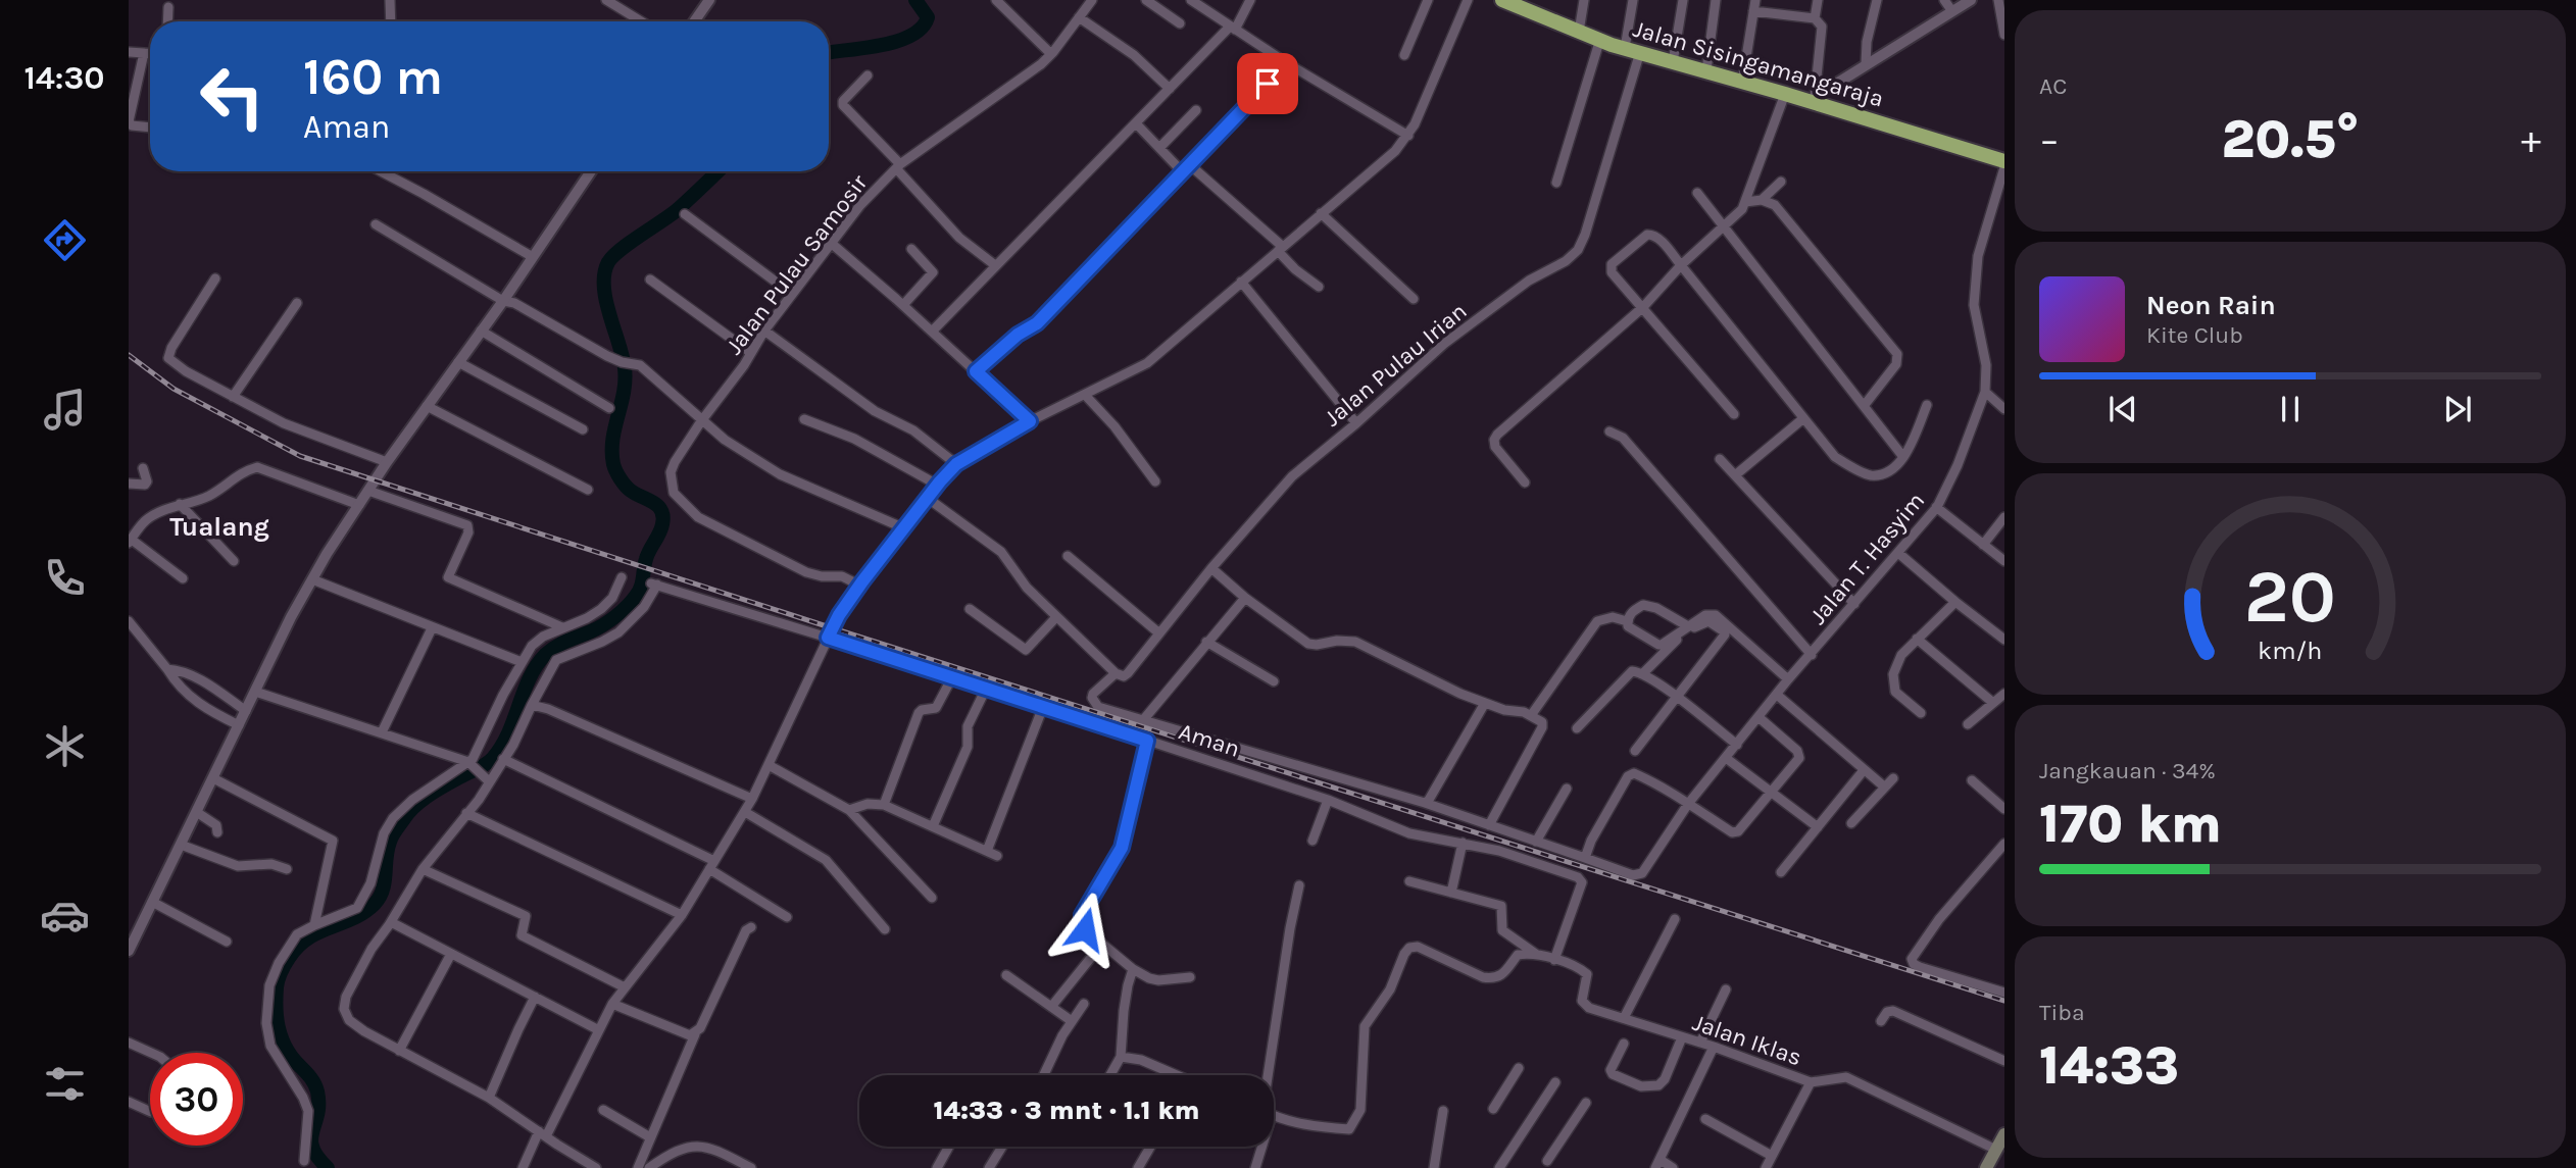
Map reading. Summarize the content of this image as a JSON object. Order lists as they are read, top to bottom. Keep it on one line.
{"streets":{"highway":["Jalan Sisingamangaraja"],"street":["Jalan Pulau Samosir","Jalan Pulau Irian","Jalan T. Hasyim","Aman","Jalan Iklas"]},"crossings":[["Jalan Sisingamangaraja","Jalan Pulau Irian"],["Aman","Jalan Iklas"]],"districts":["Tualang"],"page":{"tabs":"14:30","tile":["AC",["Jangkauan · 34%","170 km"],["Tiba","14:33"]],"turn":["160 m","Aman"],"heat":["−","20.5°","+"],"song":["Neon Rain","Kite Club"],"limit":"30","trip":"14:33 · 3 mnt · 1.1 km","gauge":["20","km/h"]}}
